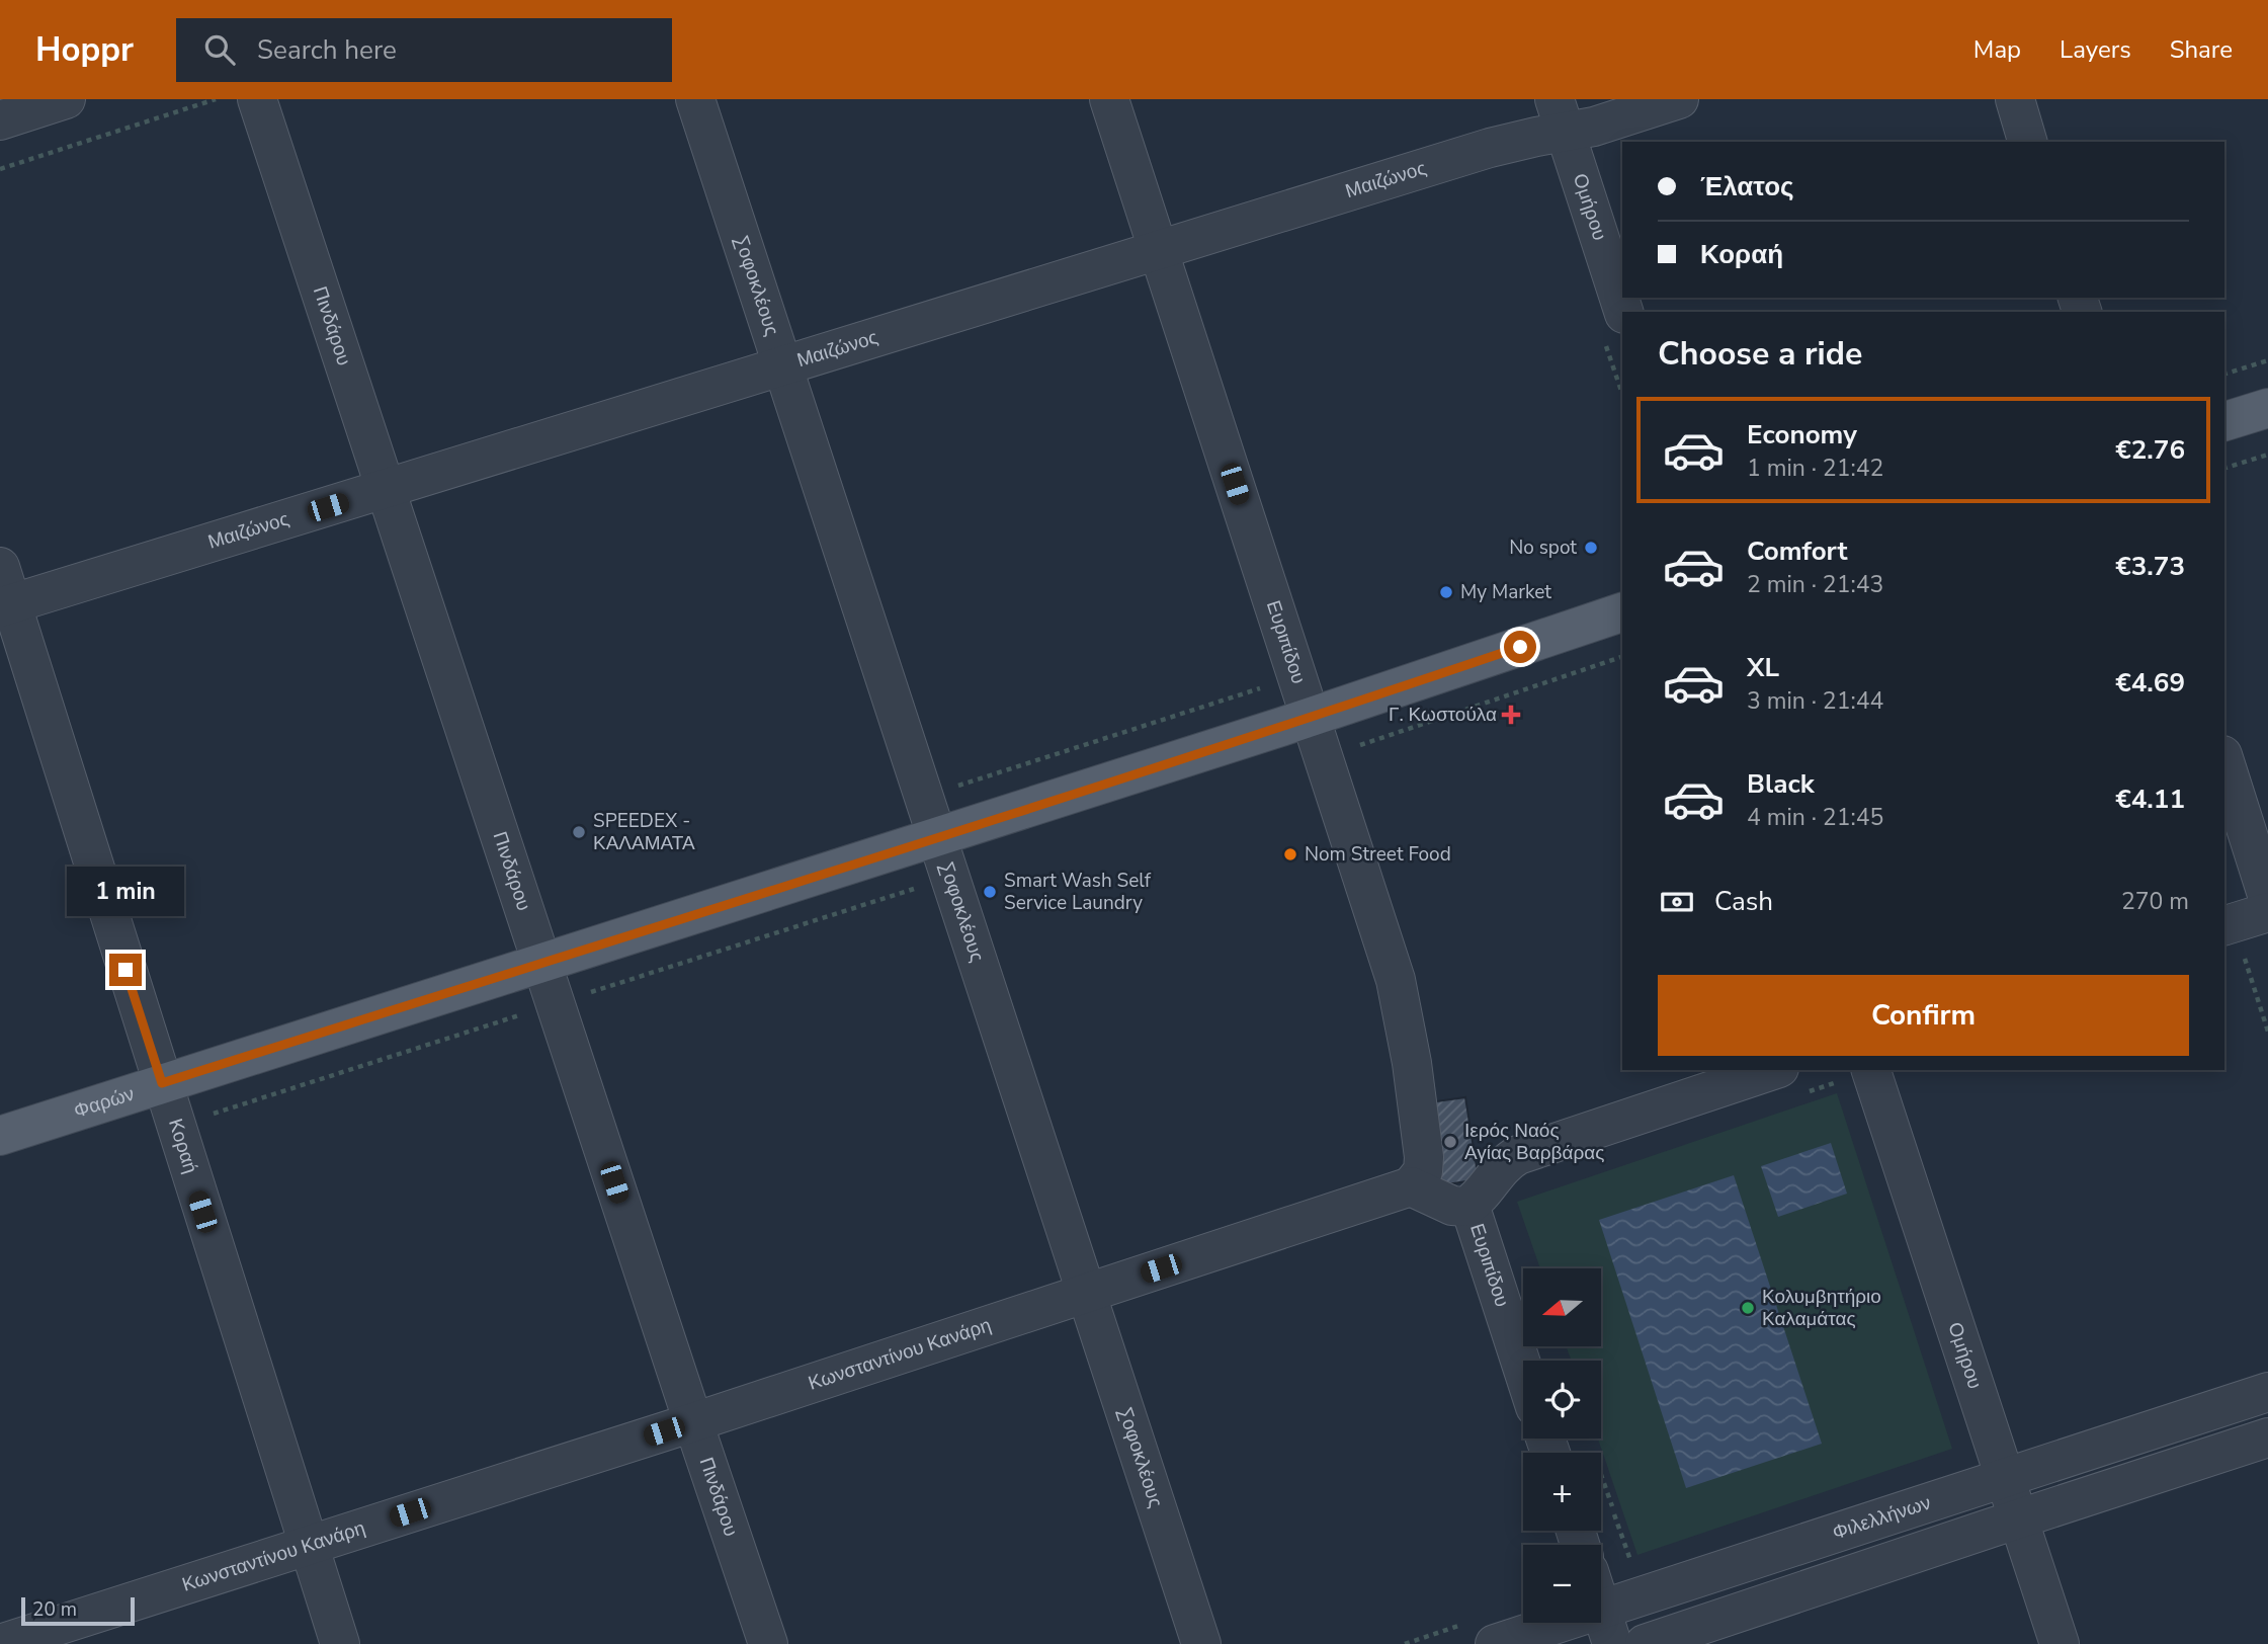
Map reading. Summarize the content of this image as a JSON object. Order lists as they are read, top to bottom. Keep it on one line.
{"streets":{"main road":["Φαρών"],"street":["Μαιζώνος","Ομήρου","Σοφοκλέους","Πινδάρου","Ευριπίδου","Κοραή","Κωνσταντίνου Κανάρη","Φιλελλήνων"]},"crossings":[["Μαιζώνος","Ομήρου"],["Μαιζώνος","Σοφοκλέους"],["Μαιζώνος","Πινδάρου"],["Μαιζώνος","Ευριπίδου"],["Μαιζώνος","Κοραή"],["Ομήρου","Φιλελλήνων"],["Σοφοκλέους","Φαρών"],["Σοφοκλέους","Κωνσταντίνου Κανάρη"],["Πινδάρου","Φαρών"],["Πινδάρου","Κωνσταντίνου Κανάρη"],["Ευριπίδου","Φαρών"],["Ευριπίδου","Κωνσταντίνου Κανάρη"],["Φαρών","Κοραή"],["Κοραή","Κωνσταντίνου Κανάρη"]],"places":{"other":["No spot","My Market","SPEEDEX - ΚΑΛΑΜΑΤΑ","Nom Street Food","Smart Wash Self Service Laundry","Ιερός Ναός Αγίας Βαρβάρας","Κολυμβητήριο Καλαμάτας"],"health":["Γ. Κωστούλα"]},"scale_bar":"20 m","north":"left","page":{"header":"Hoppr","search":"Search here","nav":["Map","Layers","Share"],"banner":["Έλατος","Κοραή"],"heading":"Choose a ride","list":[{"name":"Economy","note":"1 min · 21:42","value":"€2.76"},{"name":"Comfort","note":"2 min · 21:43","value":"€3.73"},{"name":"XL","note":"3 min · 21:44","value":"€4.69"},{"name":"Black","note":"4 min · 21:45","value":"€4.11"}],"pay":["Cash","270 m"],"bubble":"1 min","buttons":"Confirm","map_buttons":["+","−"],"scale":"20 m"}}
